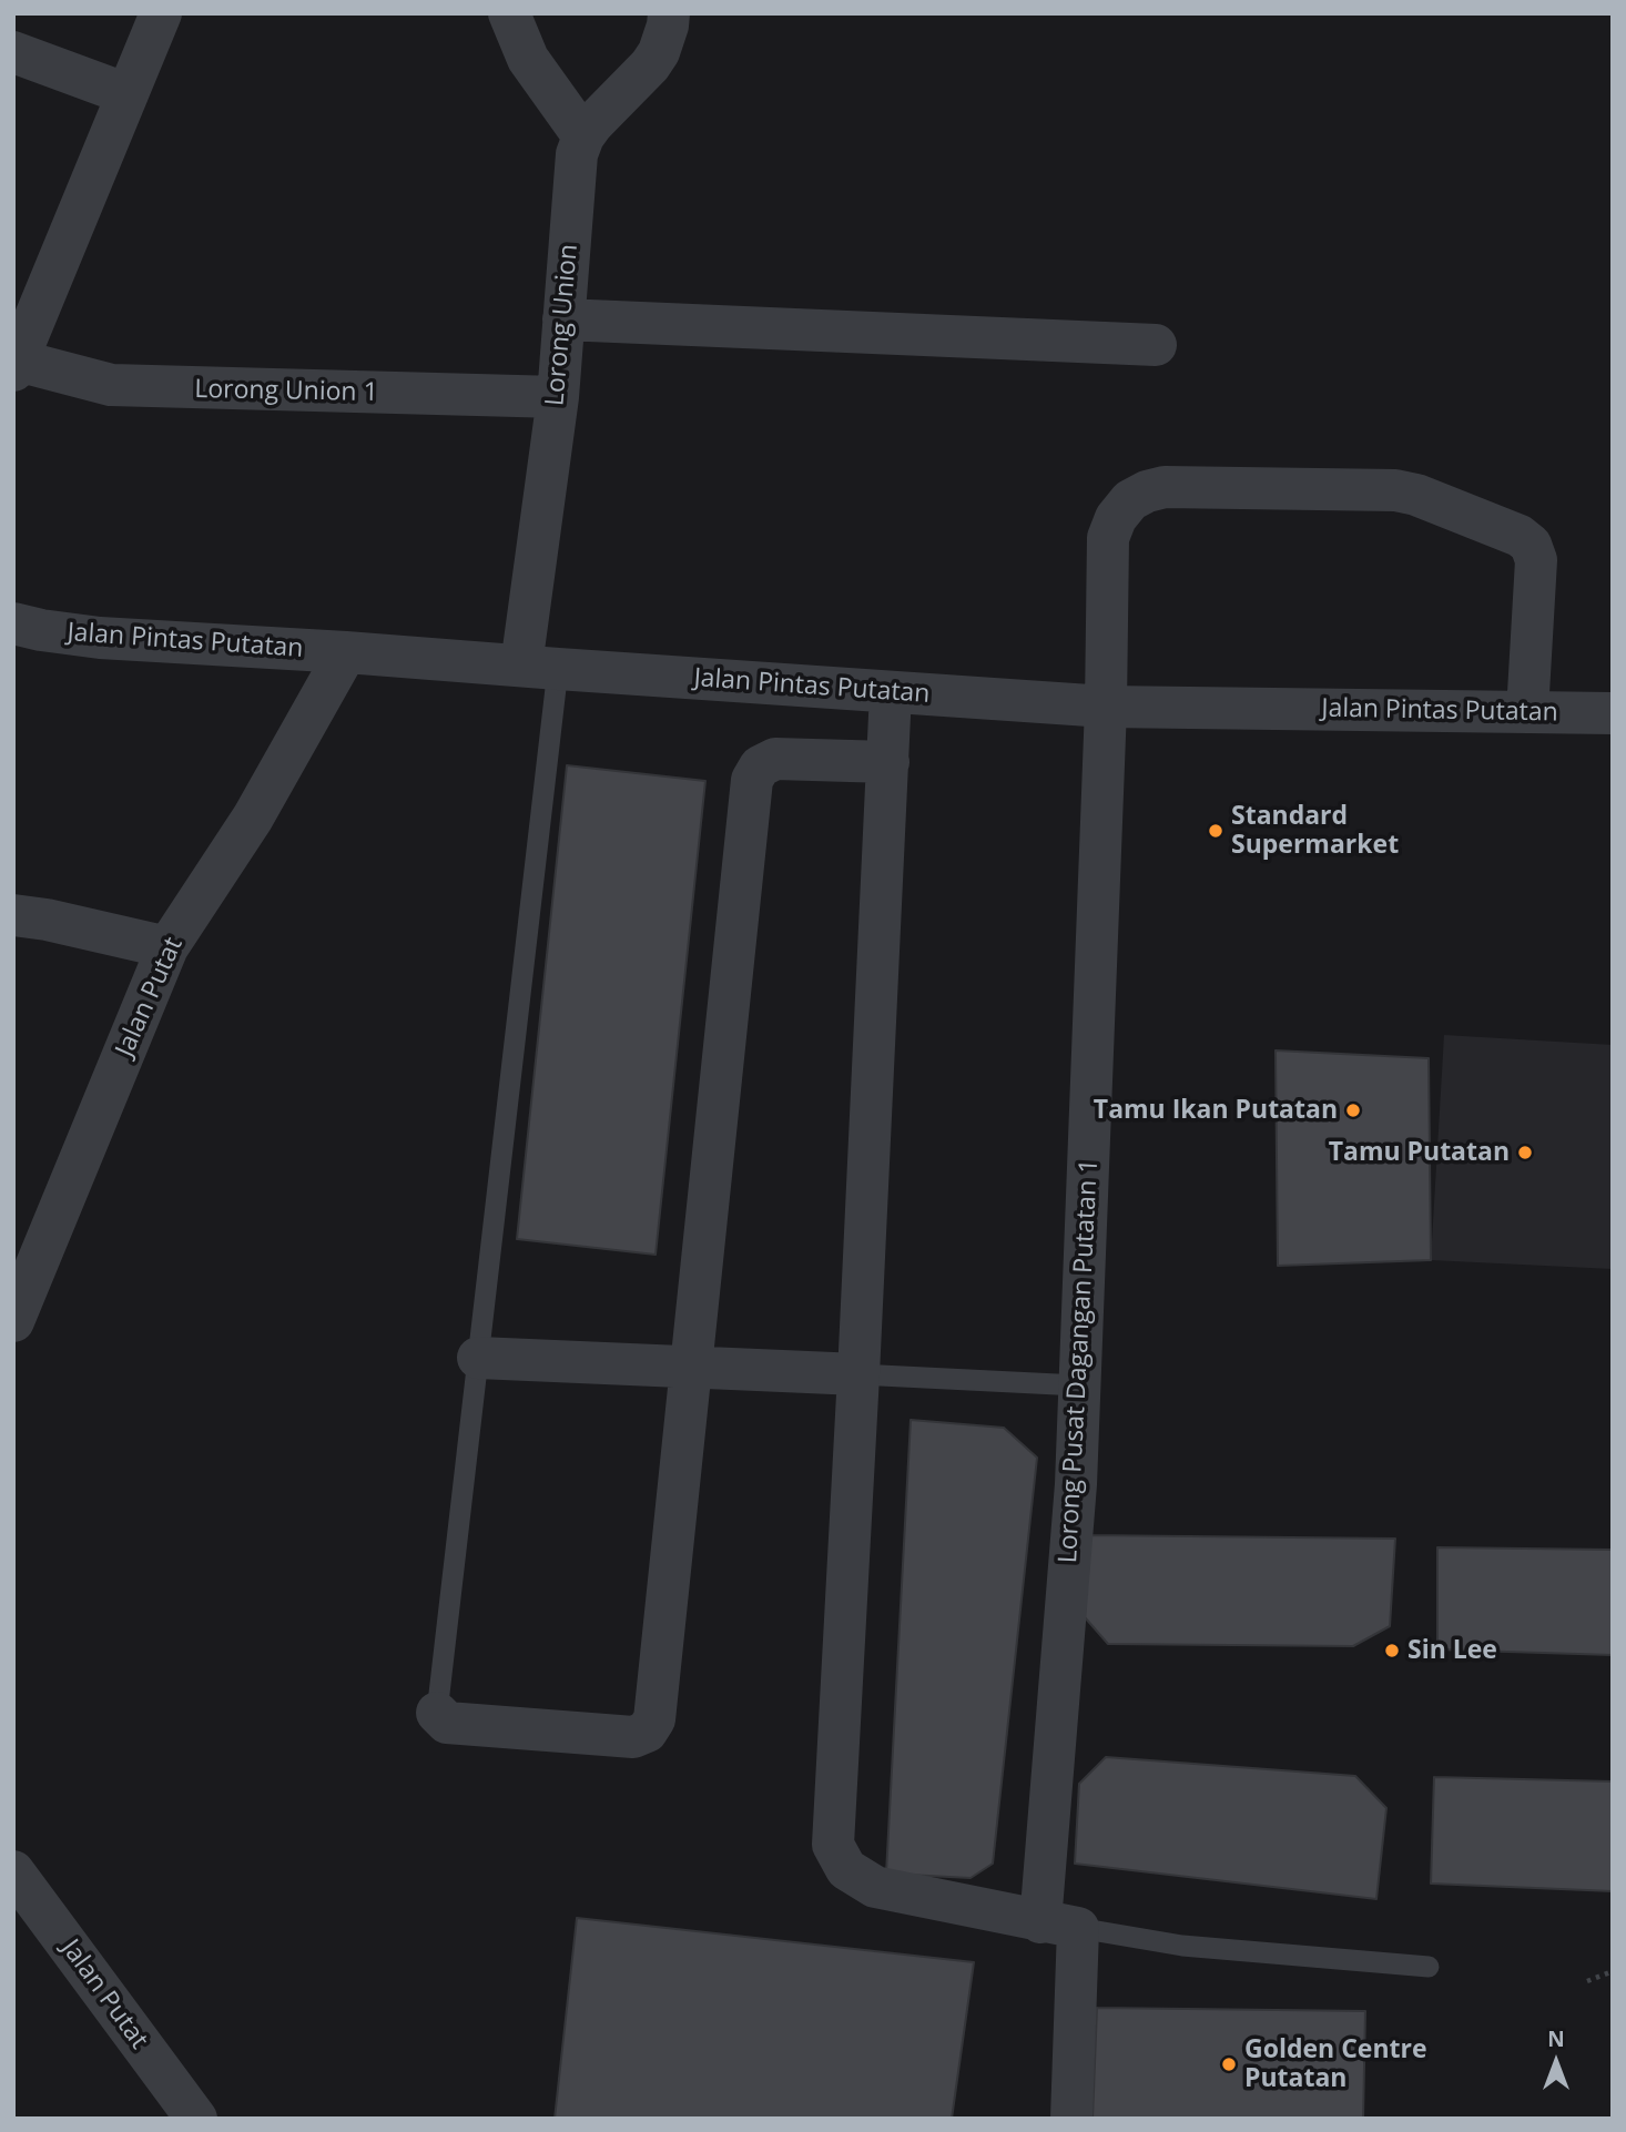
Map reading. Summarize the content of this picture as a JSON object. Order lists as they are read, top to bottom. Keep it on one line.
{"streets":{"street":["Lorong Union","Lorong Union 1","Jalan Pintas Putatan","Jalan Putat","Lorong Pusat Dagangan Putatan 1"]},"crossings":[["Lorong Union","Lorong Union 1"],["Lorong Union","Jalan Pintas Putatan"],["Jalan Pintas Putatan","Jalan Putat"],["Jalan Pintas Putatan","Lorong Pusat Dagangan Putatan 1"]],"places":["Standard Supermarket","Tamu Ikan Putatan","Tamu Putatan","Sin Lee","Golden Centre Putatan"],"north":"top"}
